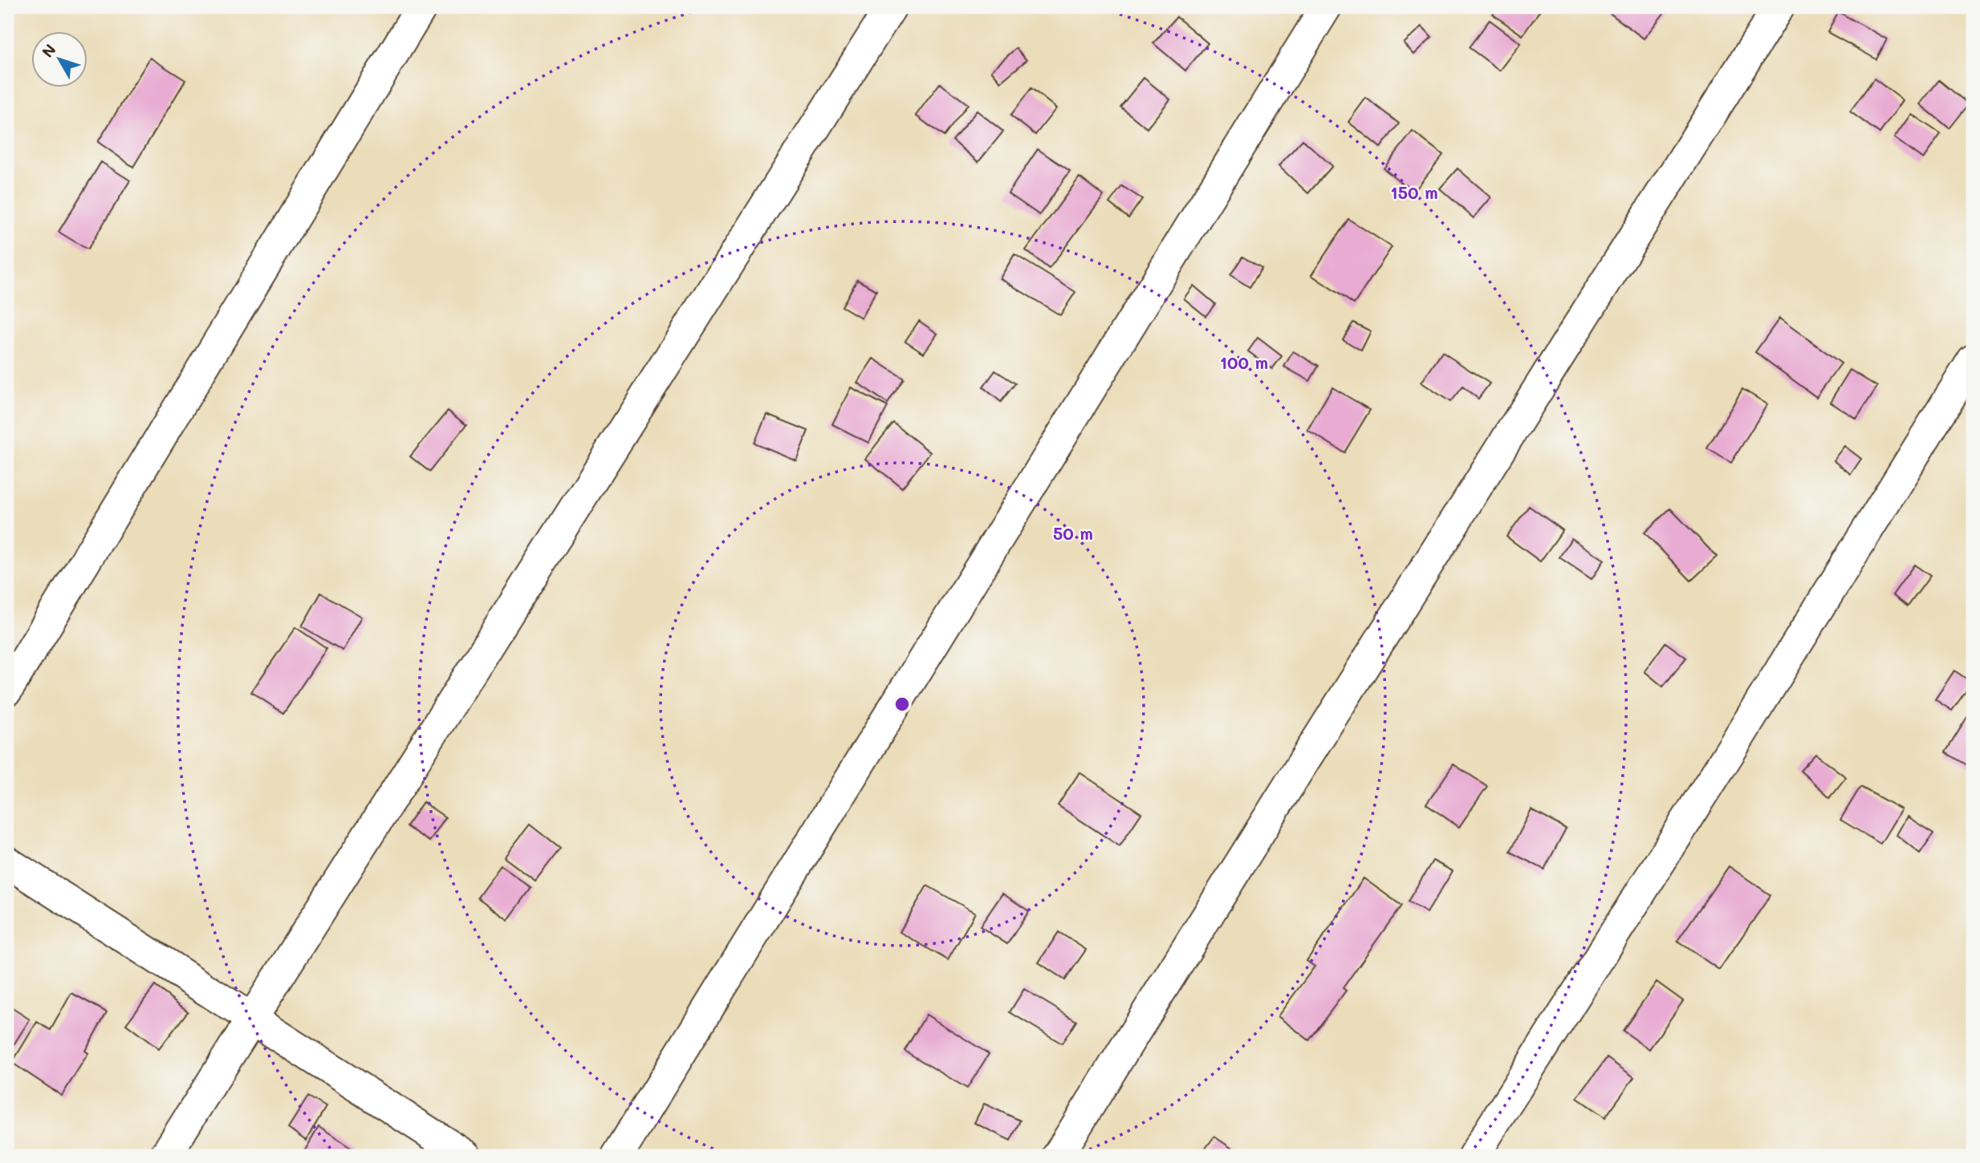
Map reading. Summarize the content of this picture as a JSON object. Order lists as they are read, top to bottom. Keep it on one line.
{"north":"top left","rings":["150 m","100 m","50 m"]}
